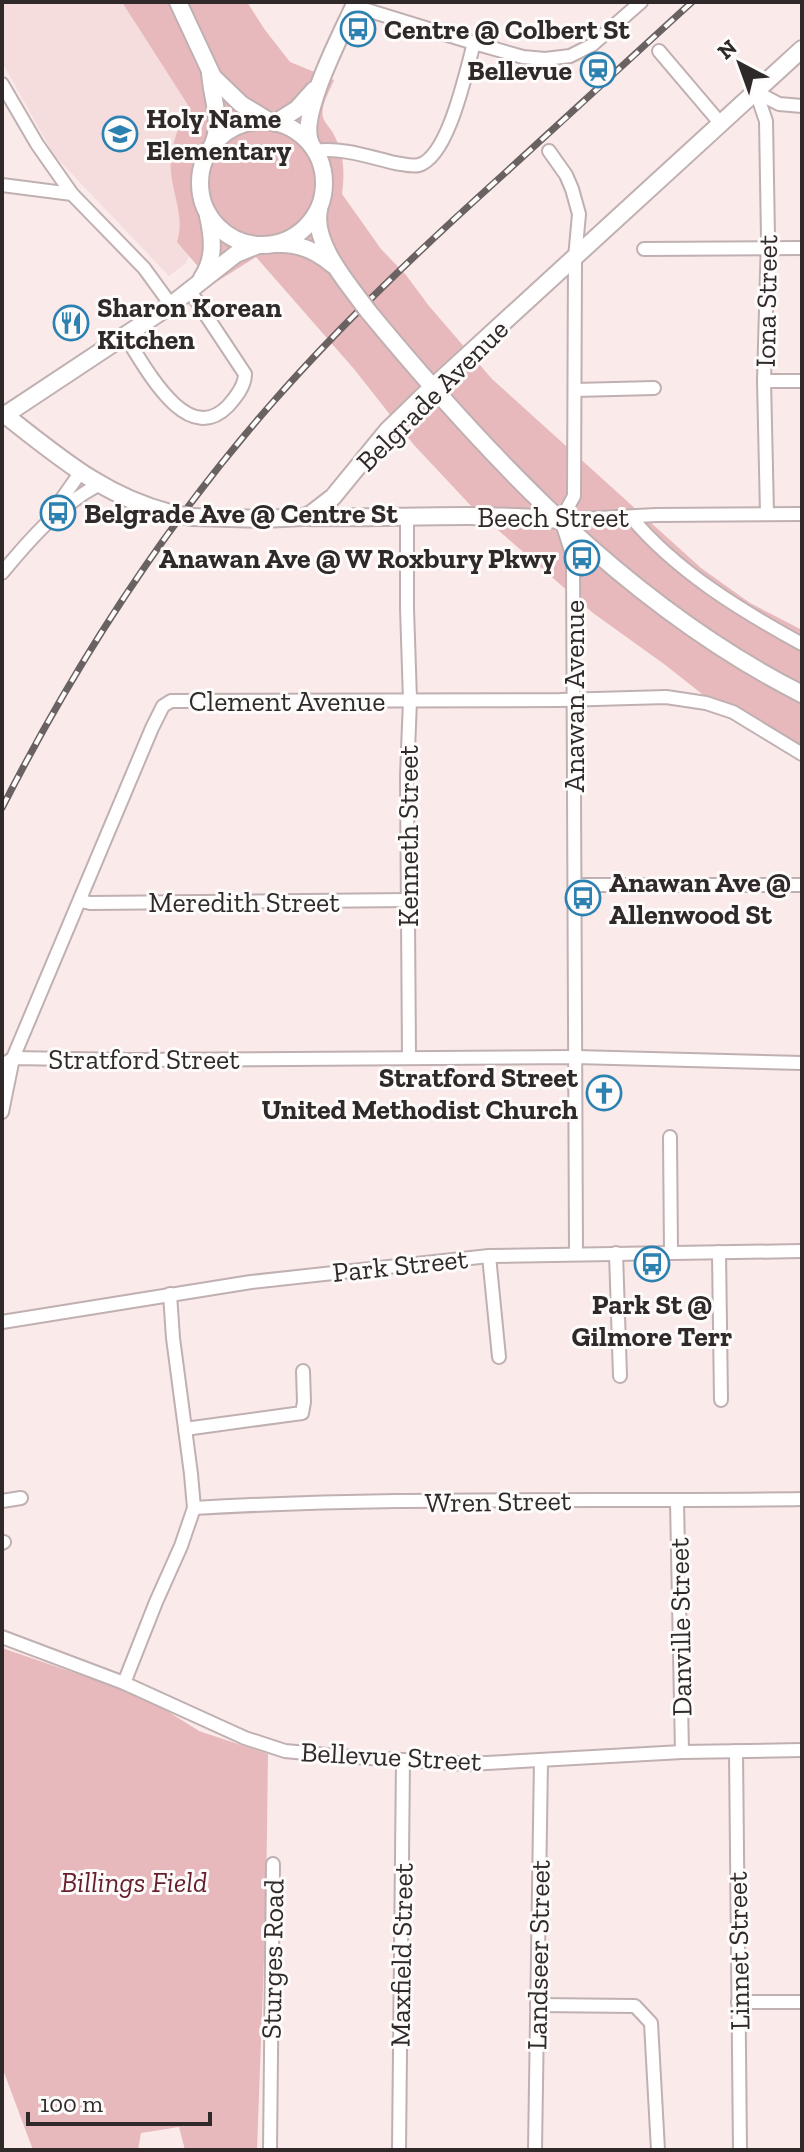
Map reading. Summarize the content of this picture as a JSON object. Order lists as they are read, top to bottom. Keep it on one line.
{"streets":{"main road":["Belgrade Avenue","Beech Street"],"street":["Iona Street","Anawan Avenue","Clement Avenue","Kenneth Street","Meredith Street","Stratford Street","Park Street","Wren Street","Danville Street","Bellevue Street","Linnet Street","Maxfield Street","Landseer Street","Sturges Road"]},"crossings":[["Iona Street","Belgrade Avenue"],["Iona Street","Beech Street"],["Belgrade Avenue","Beech Street"],["Beech Street","Anawan Avenue"],["Beech Street","Kenneth Street"],["Anawan Avenue","Clement Avenue"],["Anawan Avenue","Stratford Street"],["Anawan Avenue","Park Street"],["Clement Avenue","Kenneth Street"],["Clement Avenue","Meredith Street"],["Clement Avenue","Stratford Street"],["Kenneth Street","Meredith Street"],["Kenneth Street","Stratford Street"],["Wren Street","Danville Street"],["Danville Street","Bellevue Street"],["Bellevue Street","Linnet Street"],["Bellevue Street","Maxfield Street"],["Bellevue Street","Landseer Street"]],"parks":["Billings Field"],"places":{"bus stop":["Centre @ Colbert St","Belgrade Ave @ Centre St","Anawan Ave @ W Roxbury Pkwy","Anawan Ave @ Allenwood St","Park St @ Gilmore Terr"],"station":["Bellevue"],"school or university":["Holy Name Elementary"],"restaurant":["Sharon Korean Kitchen"],"church":["Stratford Street United Methodist Church"]},"scale_bar":"100 m","north":"top left"}
